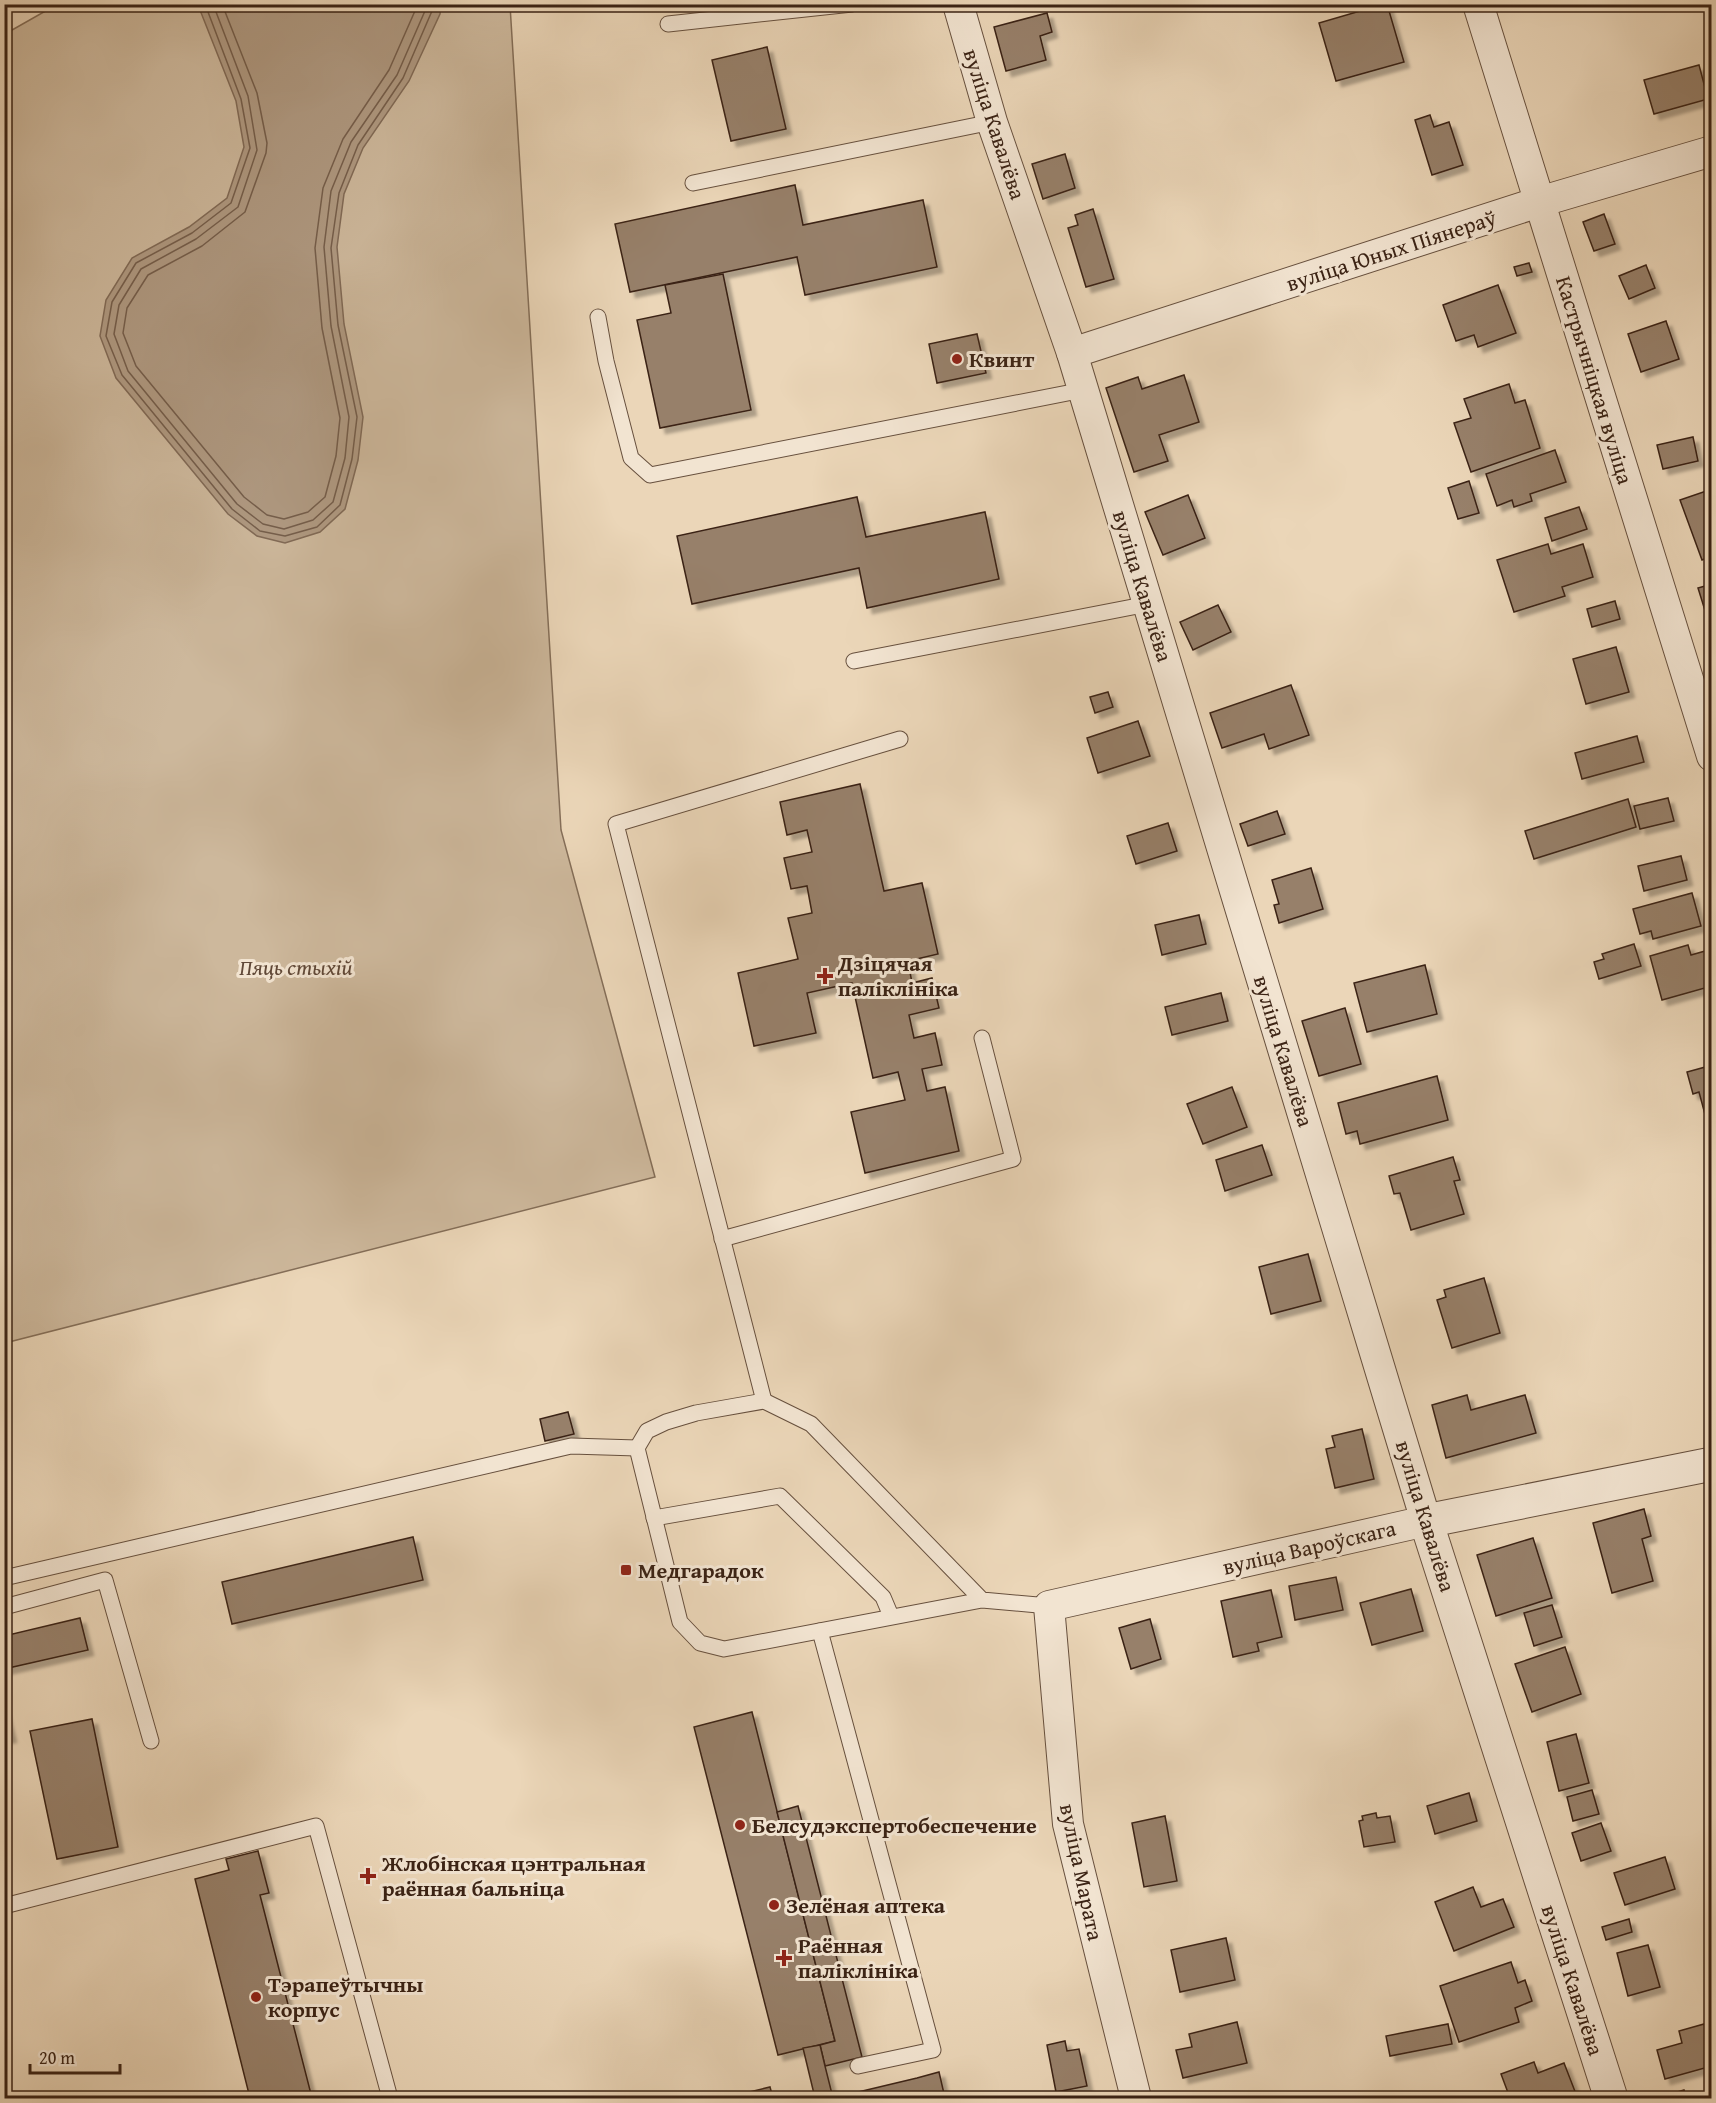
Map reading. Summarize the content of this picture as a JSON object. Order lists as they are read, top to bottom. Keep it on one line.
{"streets":{"street":["вуліца Кавалёва","вуліца Юных Піянераў","Кастрычніцкая вуліца","вуліца Вароўскага","вуліца Марата"]},"crossings":[["вуліца Кавалёва","вуліца Юных Піянераў"],["вуліца Кавалёва","вуліца Вароўскага"],["вуліца Юных Піянераў","Кастрычніцкая вуліца"],["вуліца Вароўскага","вуліца Марата"]],"parks":["Пяць стыхій"],"places":{"other":["Квинт","Белсудэкспертобеспечение","Зелёная аптека","Тэрапеўтычны корпус"],"health":["Дзіцячая паліклініка","Жлобінская цэнтральная раённая бальніца","Раённая паліклініка"],"transit":["Медгарадок"]},"scale_bar":"20 m"}
